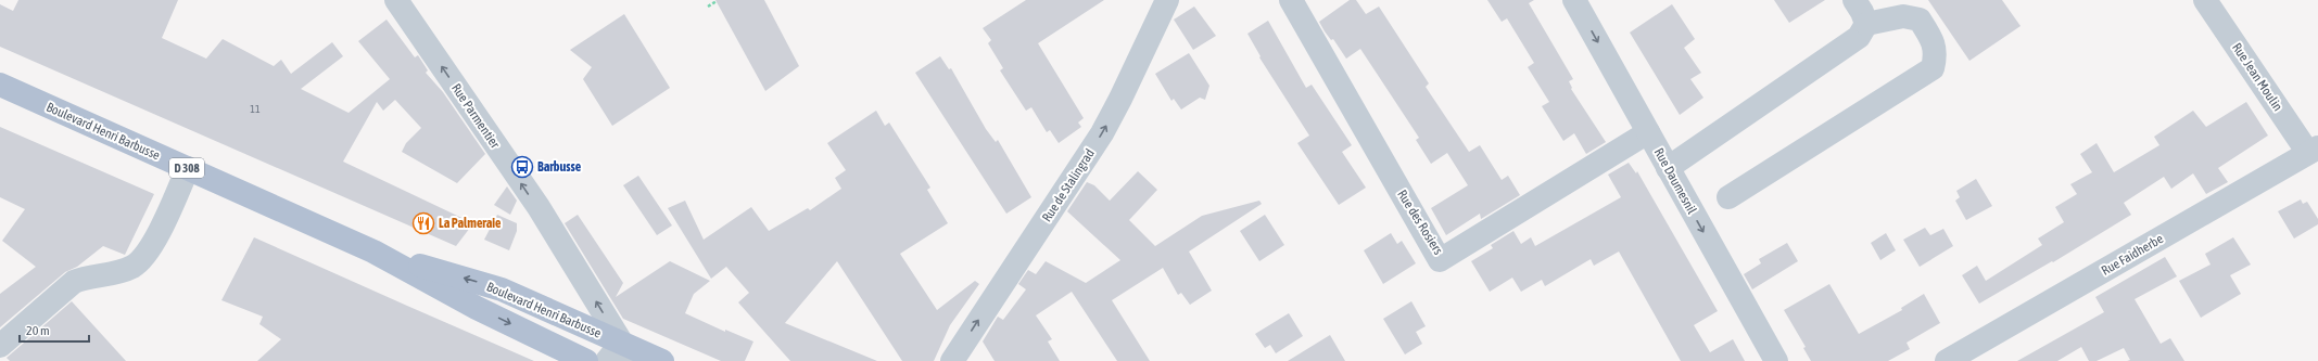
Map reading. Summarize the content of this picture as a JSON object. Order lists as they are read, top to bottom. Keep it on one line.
{"streets":{"main road":["Boulevard Henri Barbusse","D 308"],"street":["Rue Jean Moulin","Rue Parmentier","Rue Daumesnil","Rue de Stalingrad","Rue des Rosiers","Rue Faidherbe"]},"crossings":[["Rue Jean Moulin","Rue Faidherbe"],["Rue Parmentier","Boulevard Henri Barbusse"],["Rue Daumesnil","Rue des Rosiers"]],"one_way":["Rue Parmentier","Rue Daumesnil","Rue de Stalingrad"],"places":{"bus stop":["Barbusse"],"restaurant":["La Palmeraie"]},"house_numbers":["11"],"scale_bar":"20 m"}
